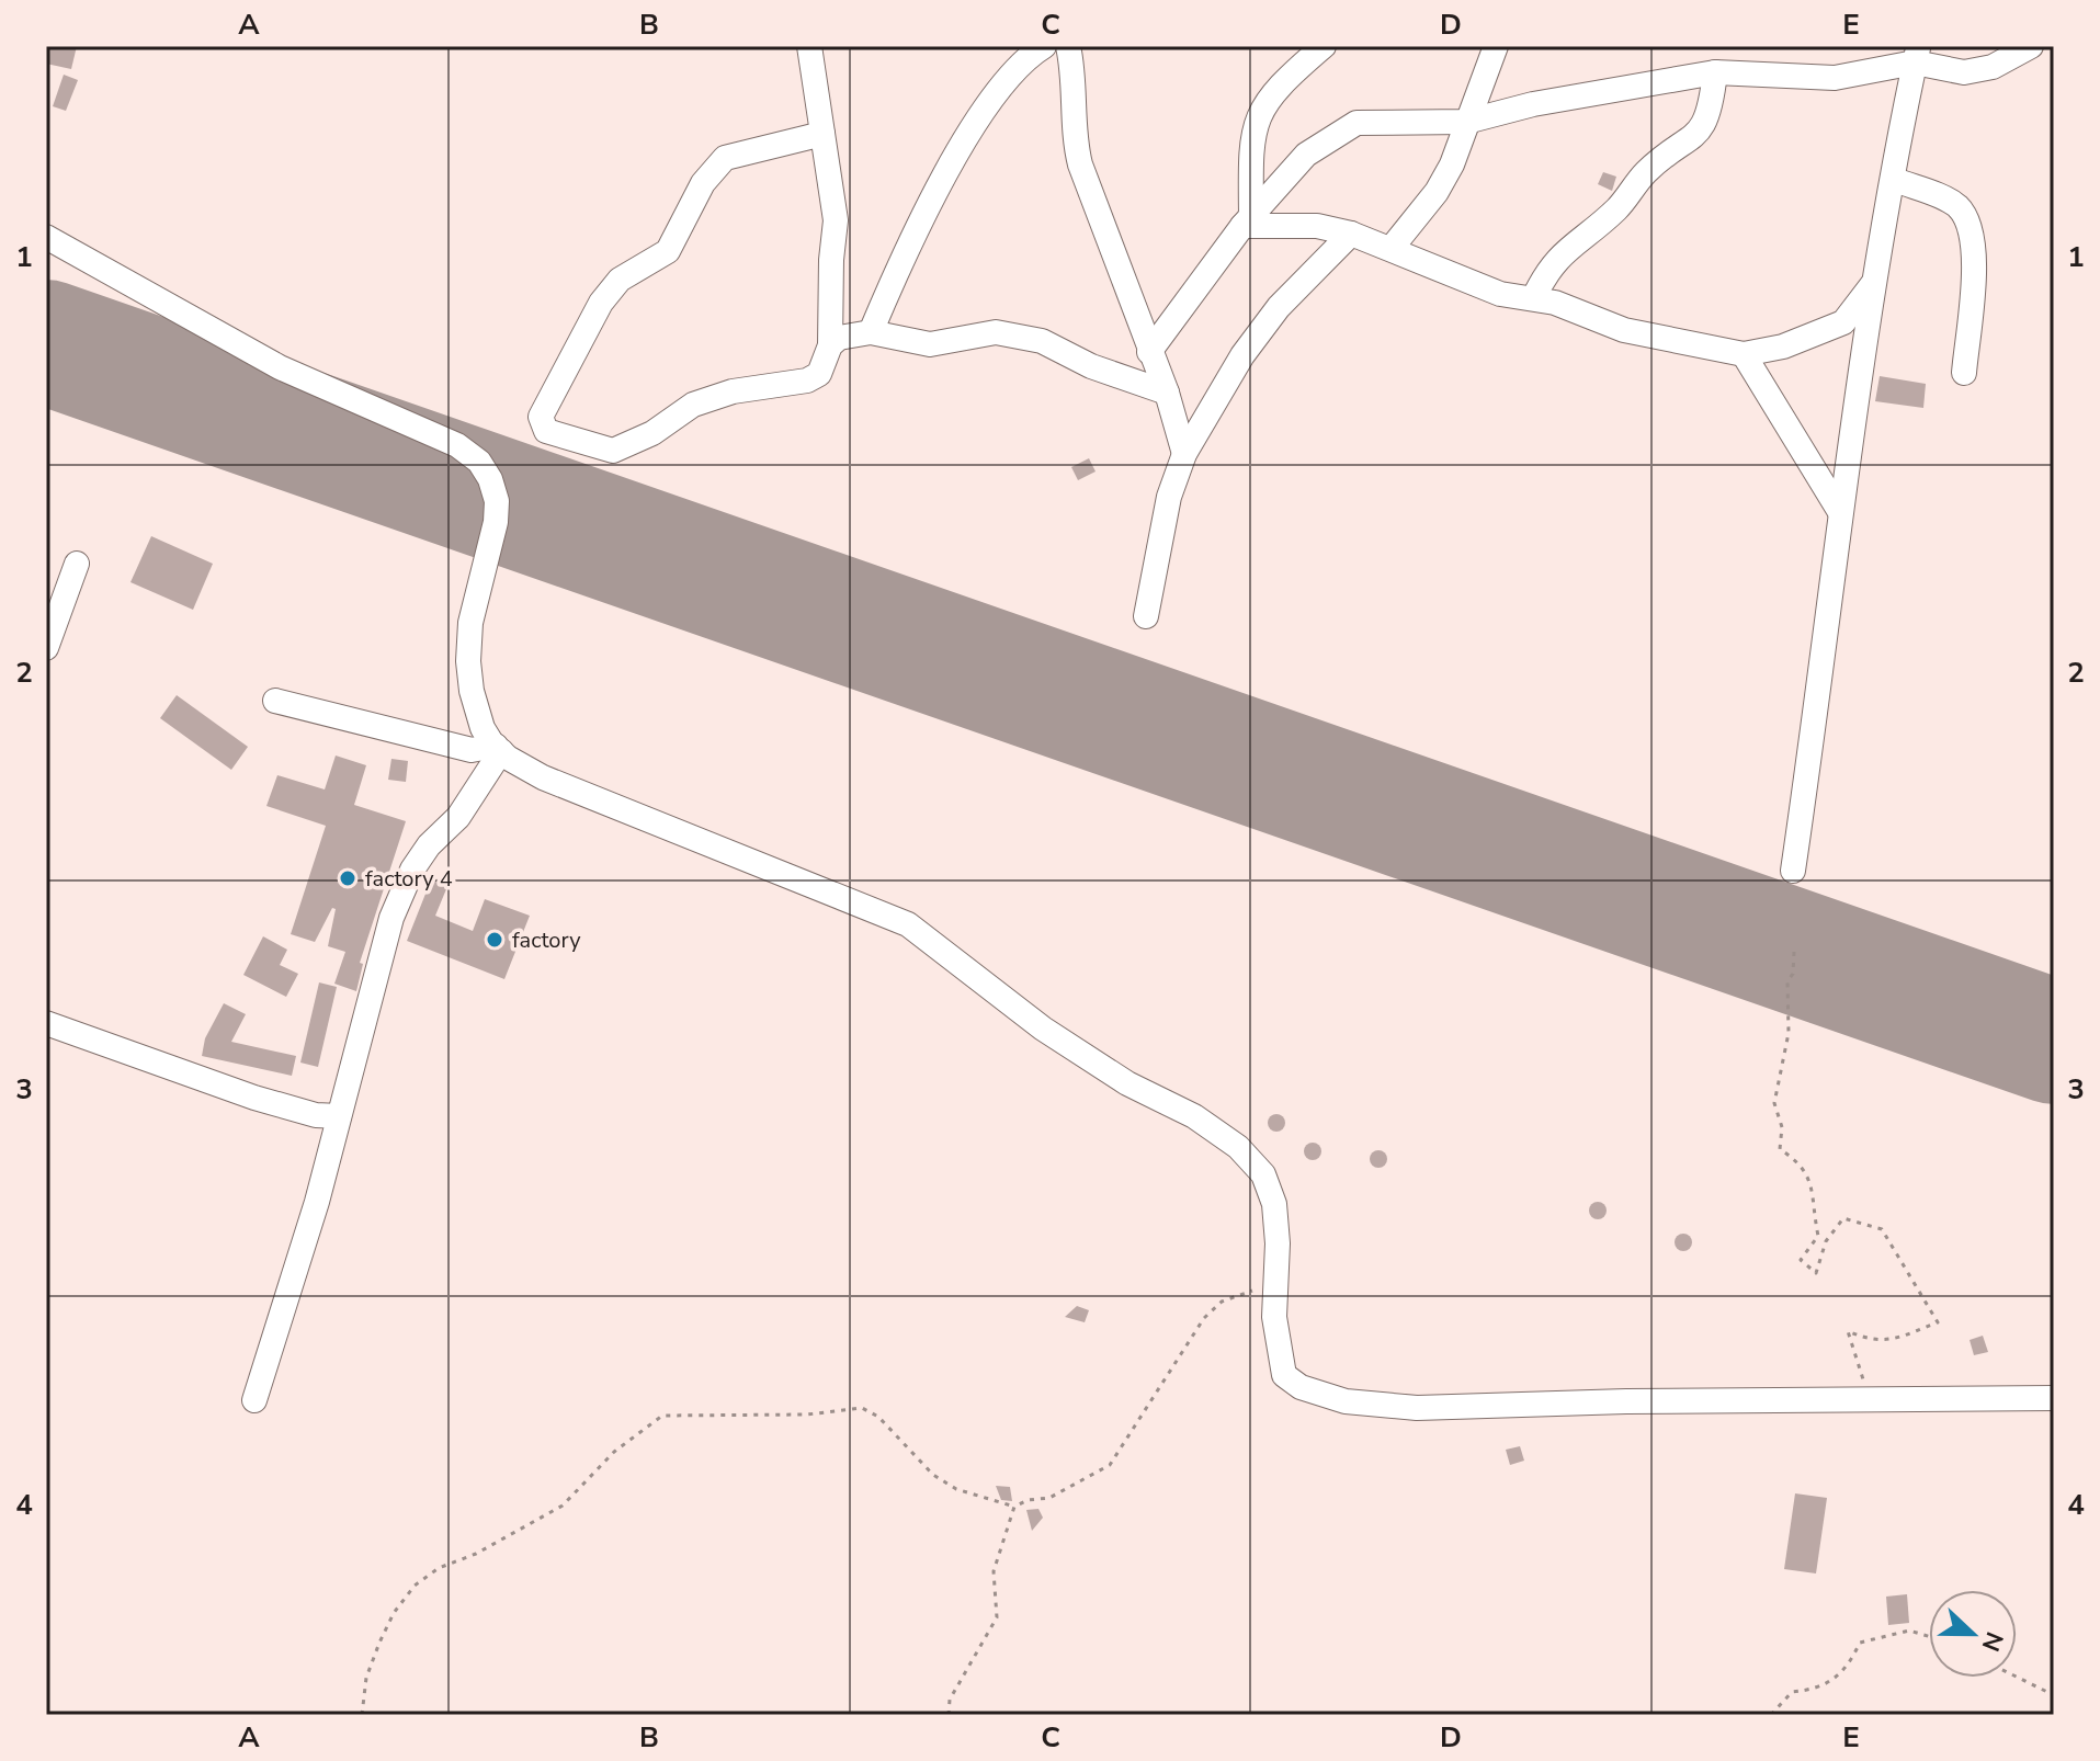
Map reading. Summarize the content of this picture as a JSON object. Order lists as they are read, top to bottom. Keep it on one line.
{"places":["factory 4","factory"],"north":"right","grid":{"columns":["A","B","C","D","E"],"rows":["1","2","3","4"]}}
